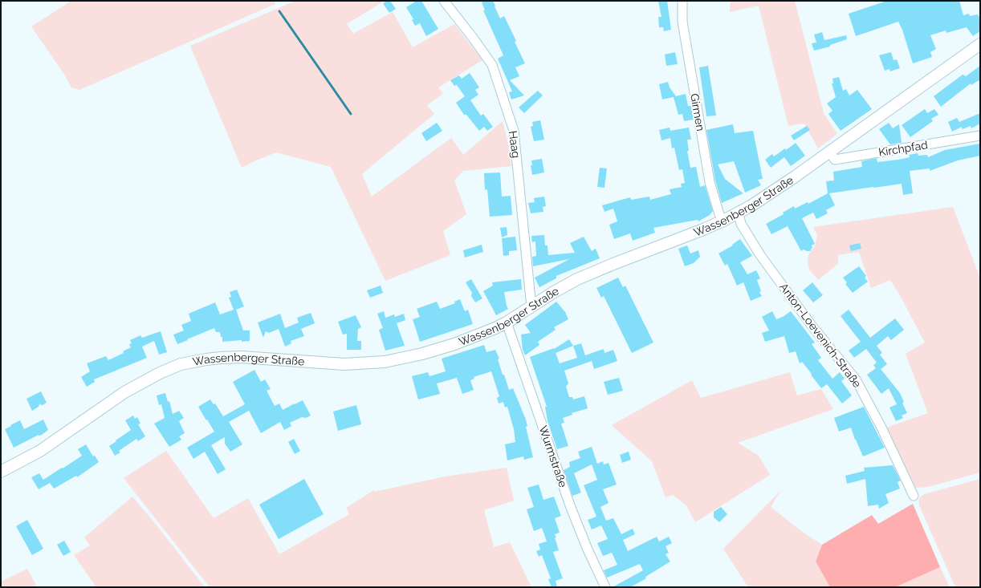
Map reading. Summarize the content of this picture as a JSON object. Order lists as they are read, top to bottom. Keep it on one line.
{"streets":{"main road":["Wassenberger Straße"],"street":["Girmen","Haag","Kirchpfad","Anton-Loevenich-Straße","Wurmstraße"]},"crossings":[["Girmen","Wassenberger Straße"],["Haag","Wassenberger Straße"],["Kirchpfad","Wassenberger Straße"],["Wassenberger Straße","Anton-Loevenich-Straße"],["Wassenberger Straße","Wurmstraße"]]}
